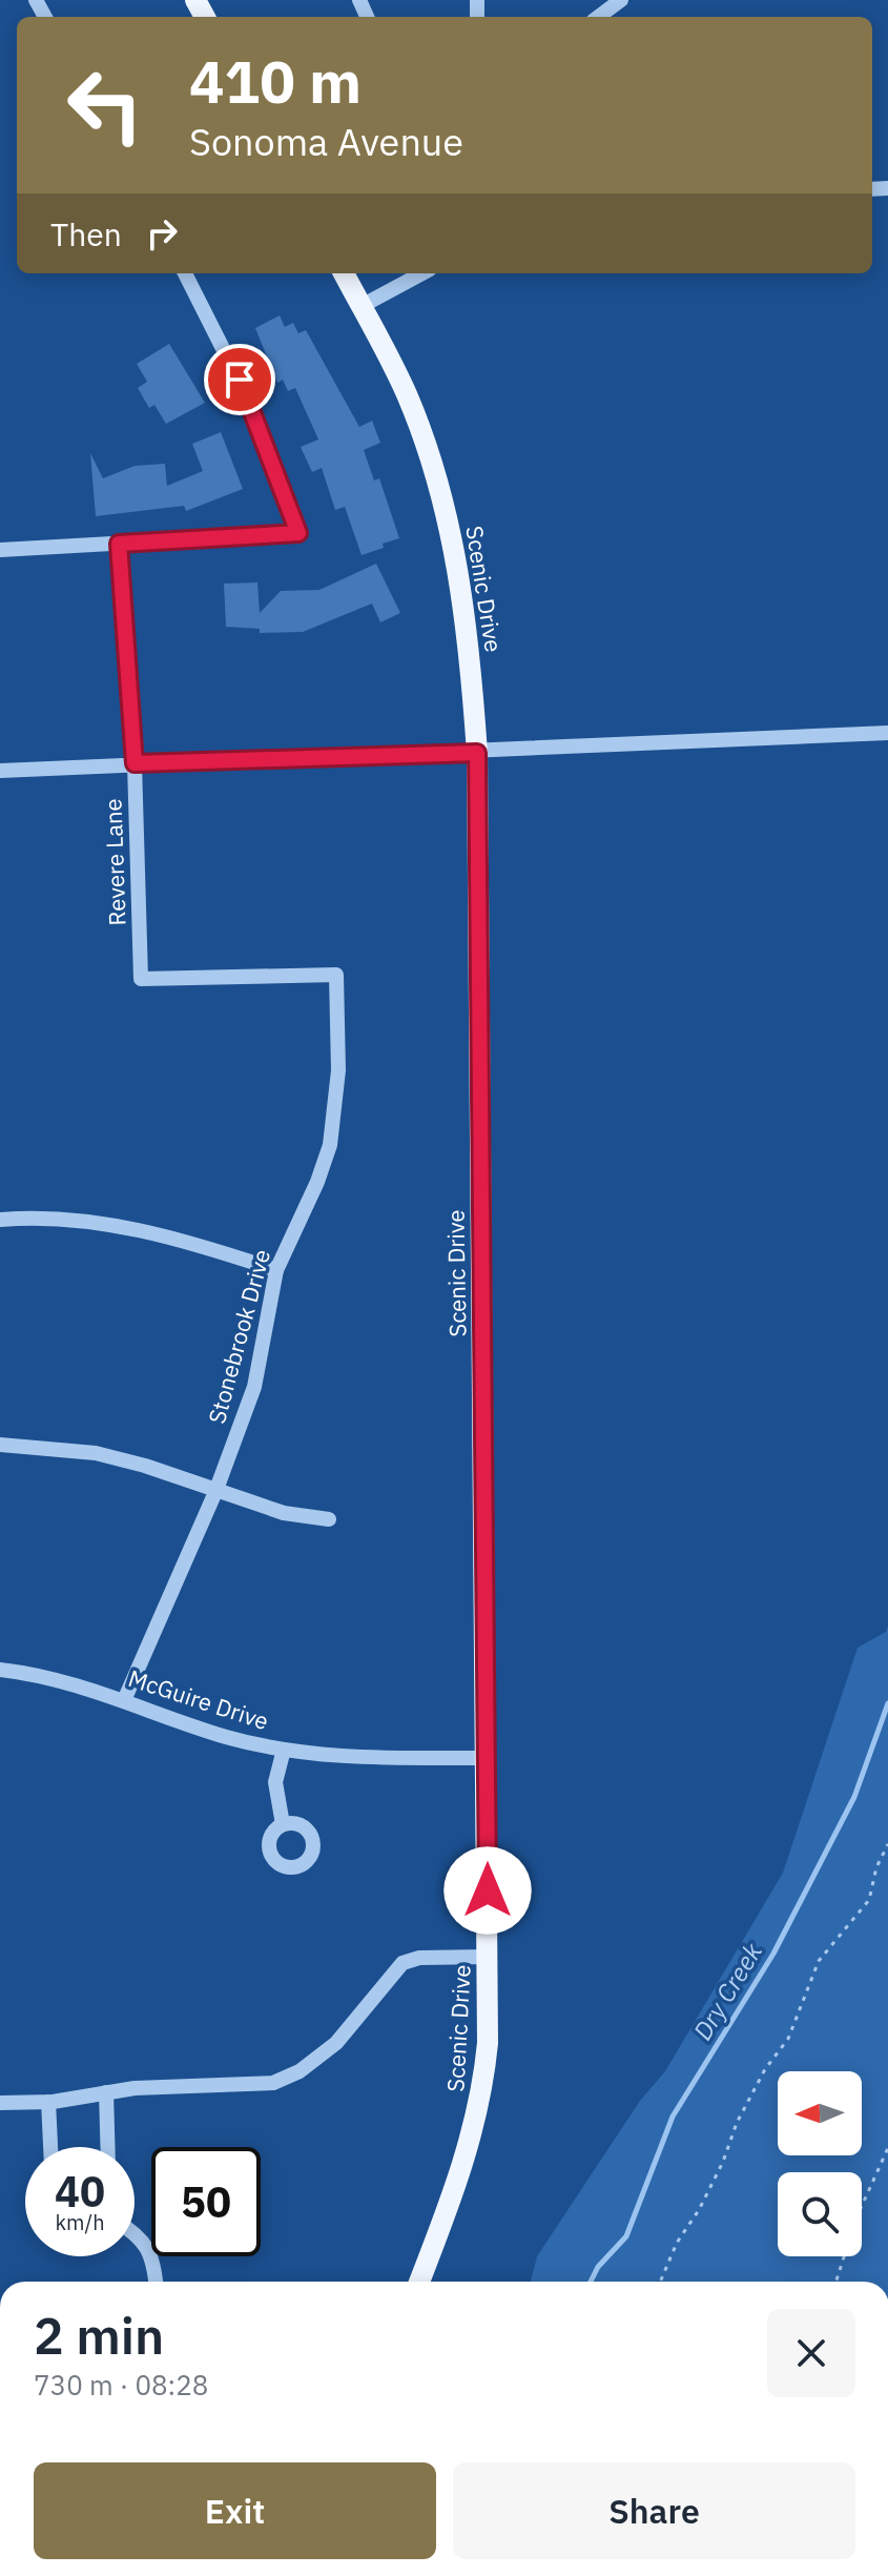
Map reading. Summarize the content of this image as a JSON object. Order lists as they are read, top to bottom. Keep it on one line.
{"streets":{"main road":["Scenic Drive"],"street":["Revere Lane","Stonebrook Drive","McGuire Drive"]},"crossings":[["Scenic Drive","McGuire Drive"],["Revere Lane","Stonebrook Drive"],["Stonebrook Drive","McGuire Drive"]],"water":["Dry Creek"],"north":"left","page":{"turn":["410 m","Sonoma Avenue"],"then":"Then","speed":"40 km/h","limit":"50","heading":["2 min","730 m · 08:28"],"buttons":["Exit","Share"]}}
